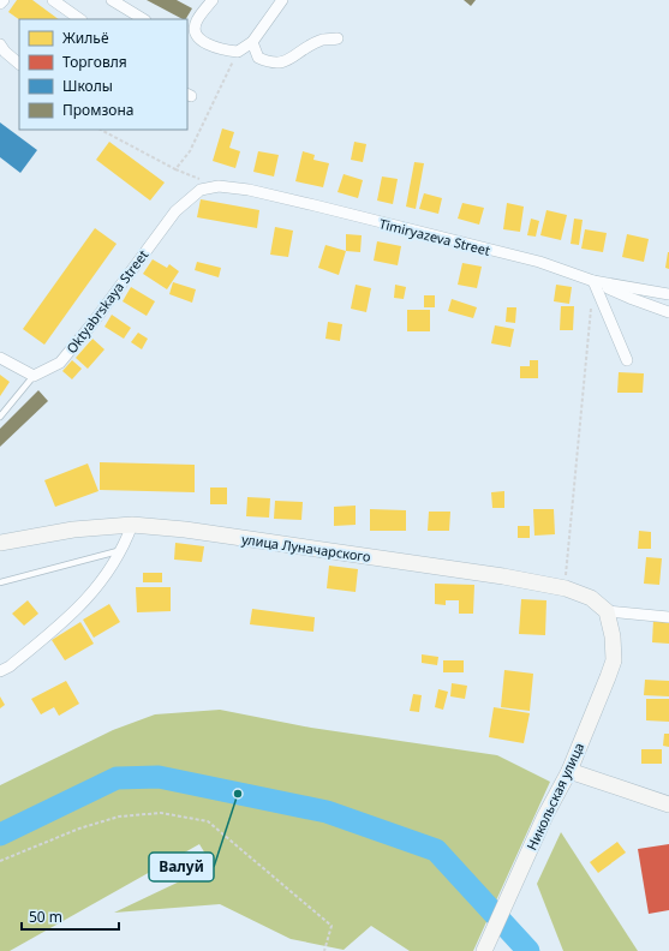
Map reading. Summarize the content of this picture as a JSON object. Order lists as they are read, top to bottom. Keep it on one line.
{"streets":{"main road":["улица Луначарского","Никольская улица"],"street":["Timiryazeva Street","Oktyabrskaya Street"]},"crossings":[["Timiryazeva Street","Oktyabrskaya Street"],["улица Луначарского","Никольская улица"]],"places":["Валуй"],"legend":["Жильё","Торговля","Школы","Промзона"],"scale_bar":"50 m"}
